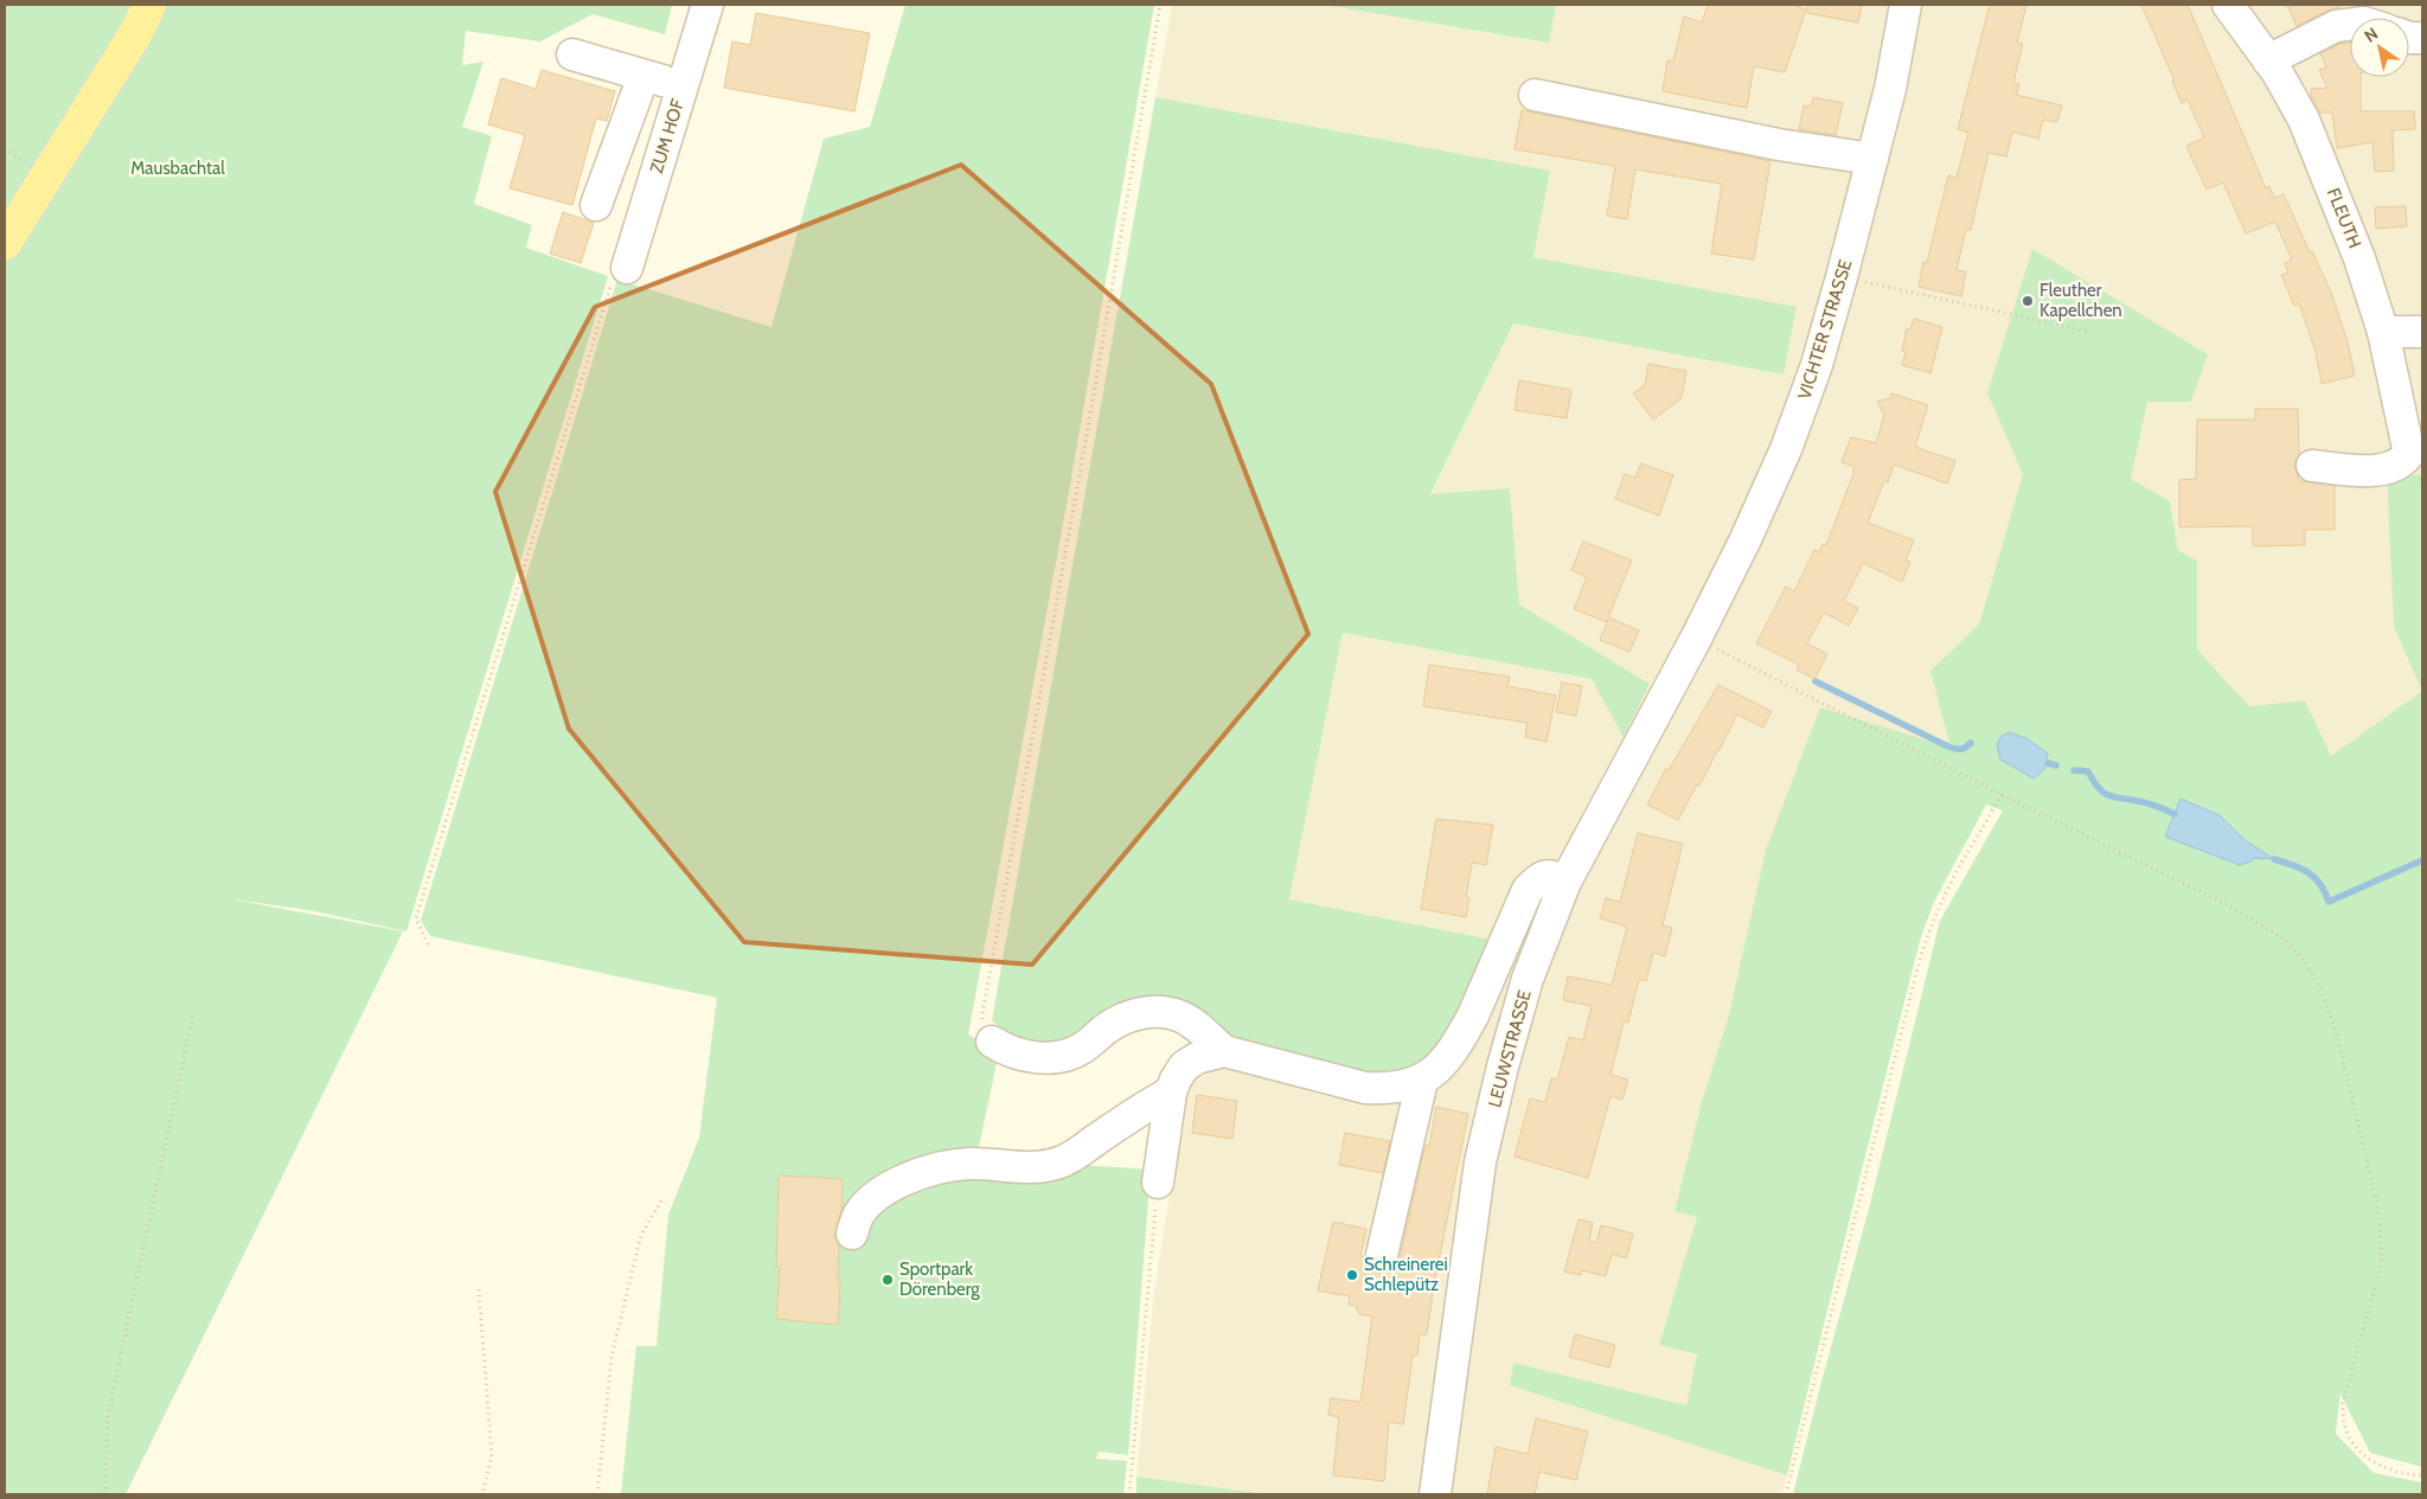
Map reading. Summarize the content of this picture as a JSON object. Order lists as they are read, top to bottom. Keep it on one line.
{"streets":{"street":["ZUM HOF","FLEUTH","VICHTER STRASSE","LEUWSTRASSE"]},"crossings":[["VICHTER STRASSE","LEUWSTRASSE"]],"parks":["Mausbachtal"],"places":["Fleuther Kapellchen","Schreinerei Schlepütz","Sportpark Dörenberg"],"north":"top left"}
